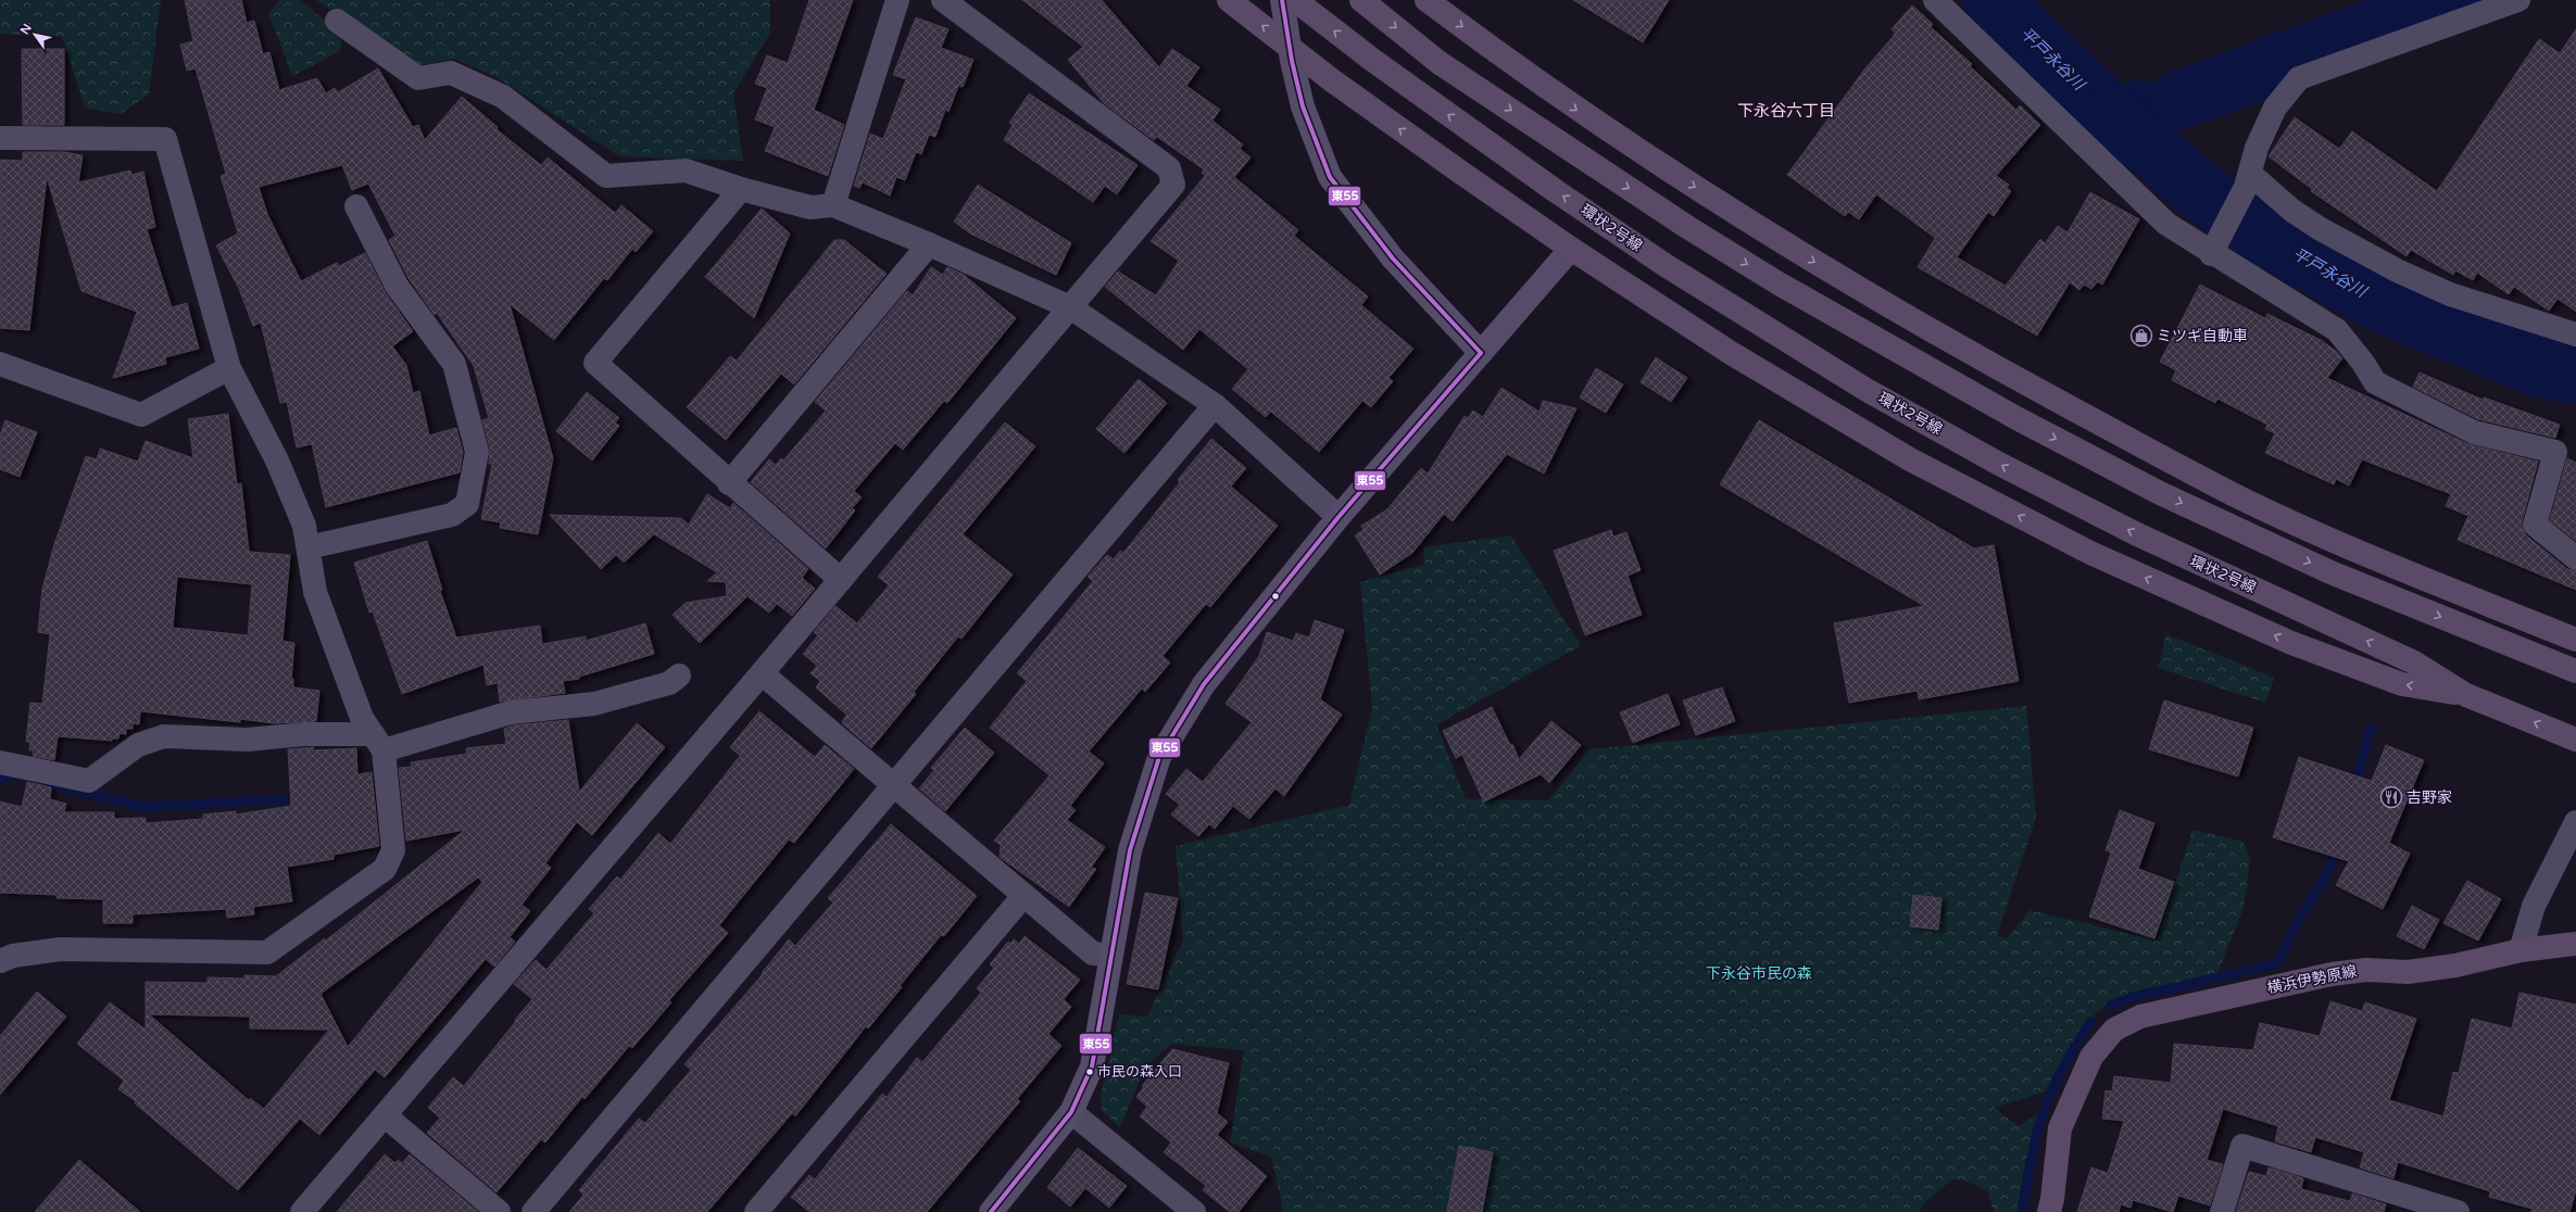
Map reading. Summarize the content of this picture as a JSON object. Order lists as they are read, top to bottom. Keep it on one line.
{"streets":{"main road":["環状2号線","横浜伊勢原線"]},"districts":["下永谷六丁目"],"water":["平戸永谷川"],"parks":["下永谷市民の森"],"places":{"shop":["ミツギ自動車"],"restaurant":["吉野家"],"other":["市民の森入口"]},"lines":["transit line 東55"],"north":"top left"}
